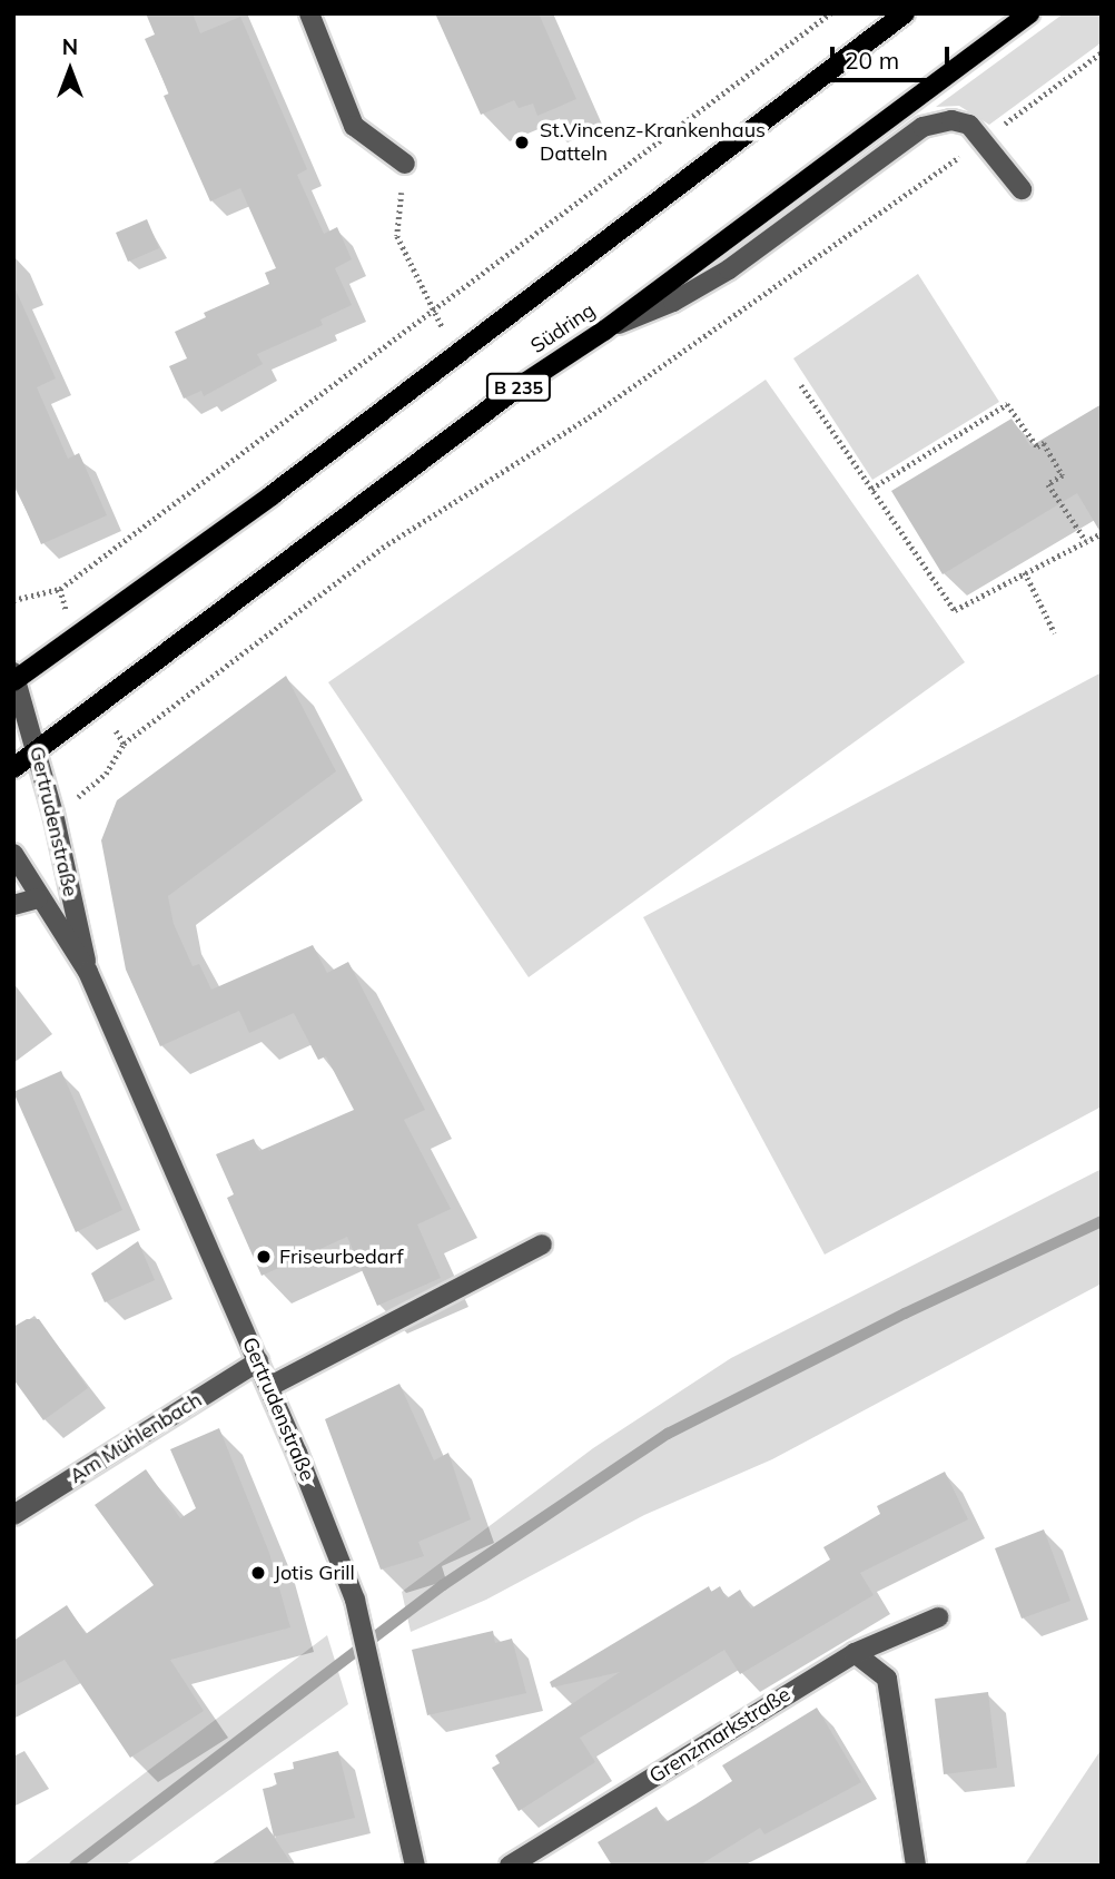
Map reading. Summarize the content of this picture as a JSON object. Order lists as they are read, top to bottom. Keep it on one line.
{"streets":{"main road":["Südring","B 235"],"street":["Gertrudenstraße","Am Mühlenbach","Grenzmarkstraße"]},"crossings":[["Südring","Gertrudenstraße"],["Gertrudenstraße","Am Mühlenbach"]],"places":["St.Vincenz-Krankenhaus Datteln","Friseurbedarf","Jotis Grill"],"scale_bar":"20 m","north":"top"}
